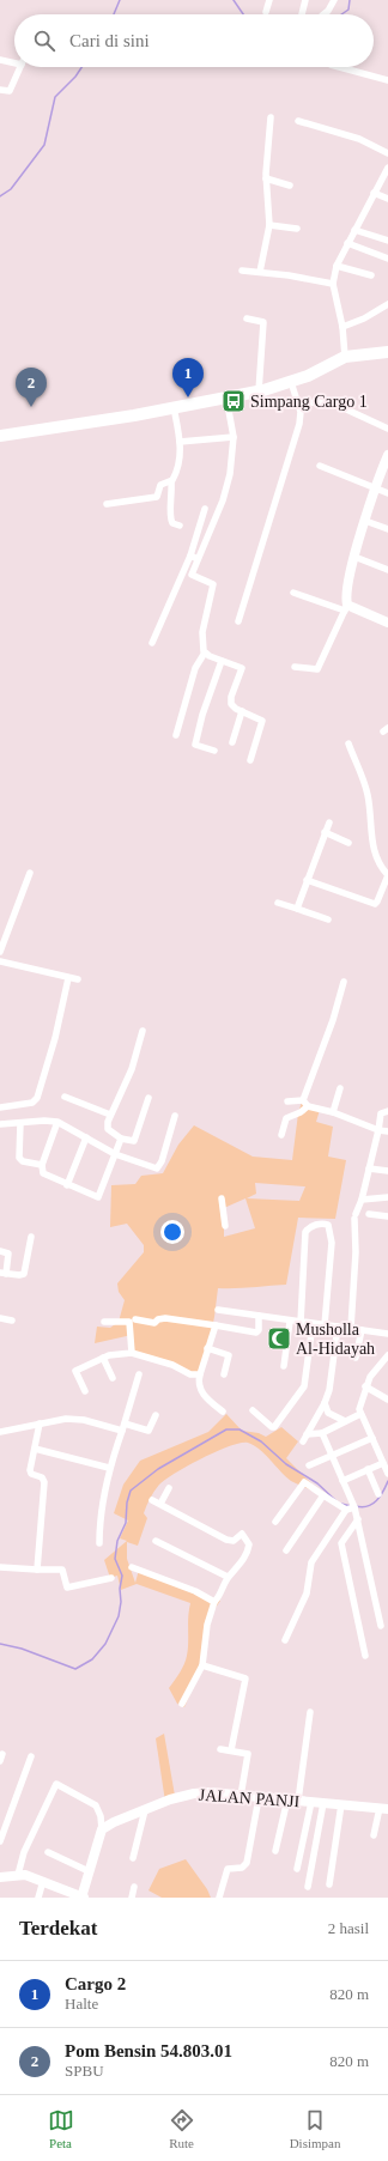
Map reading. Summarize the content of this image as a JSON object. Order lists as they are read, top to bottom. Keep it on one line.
{"streets":{"street":["JALAN PANJI"]},"places":{"bus stop":["Simpang Cargo 1"],"mosque":["Musholla Al-Hidayah"]},"page":{"search":"Cari di sini","pins":["1","2"],"heading":["Terdekat","2 hasil"],"list":[{"mark":"1","name":"Cargo 2","note":"Halte","value":"820 m"},{"mark":"2","name":"Pom Bensin 54.803.01","note":"SPBU","value":"820 m"}],"nav":["Peta","Rute","Disimpan"]}}
